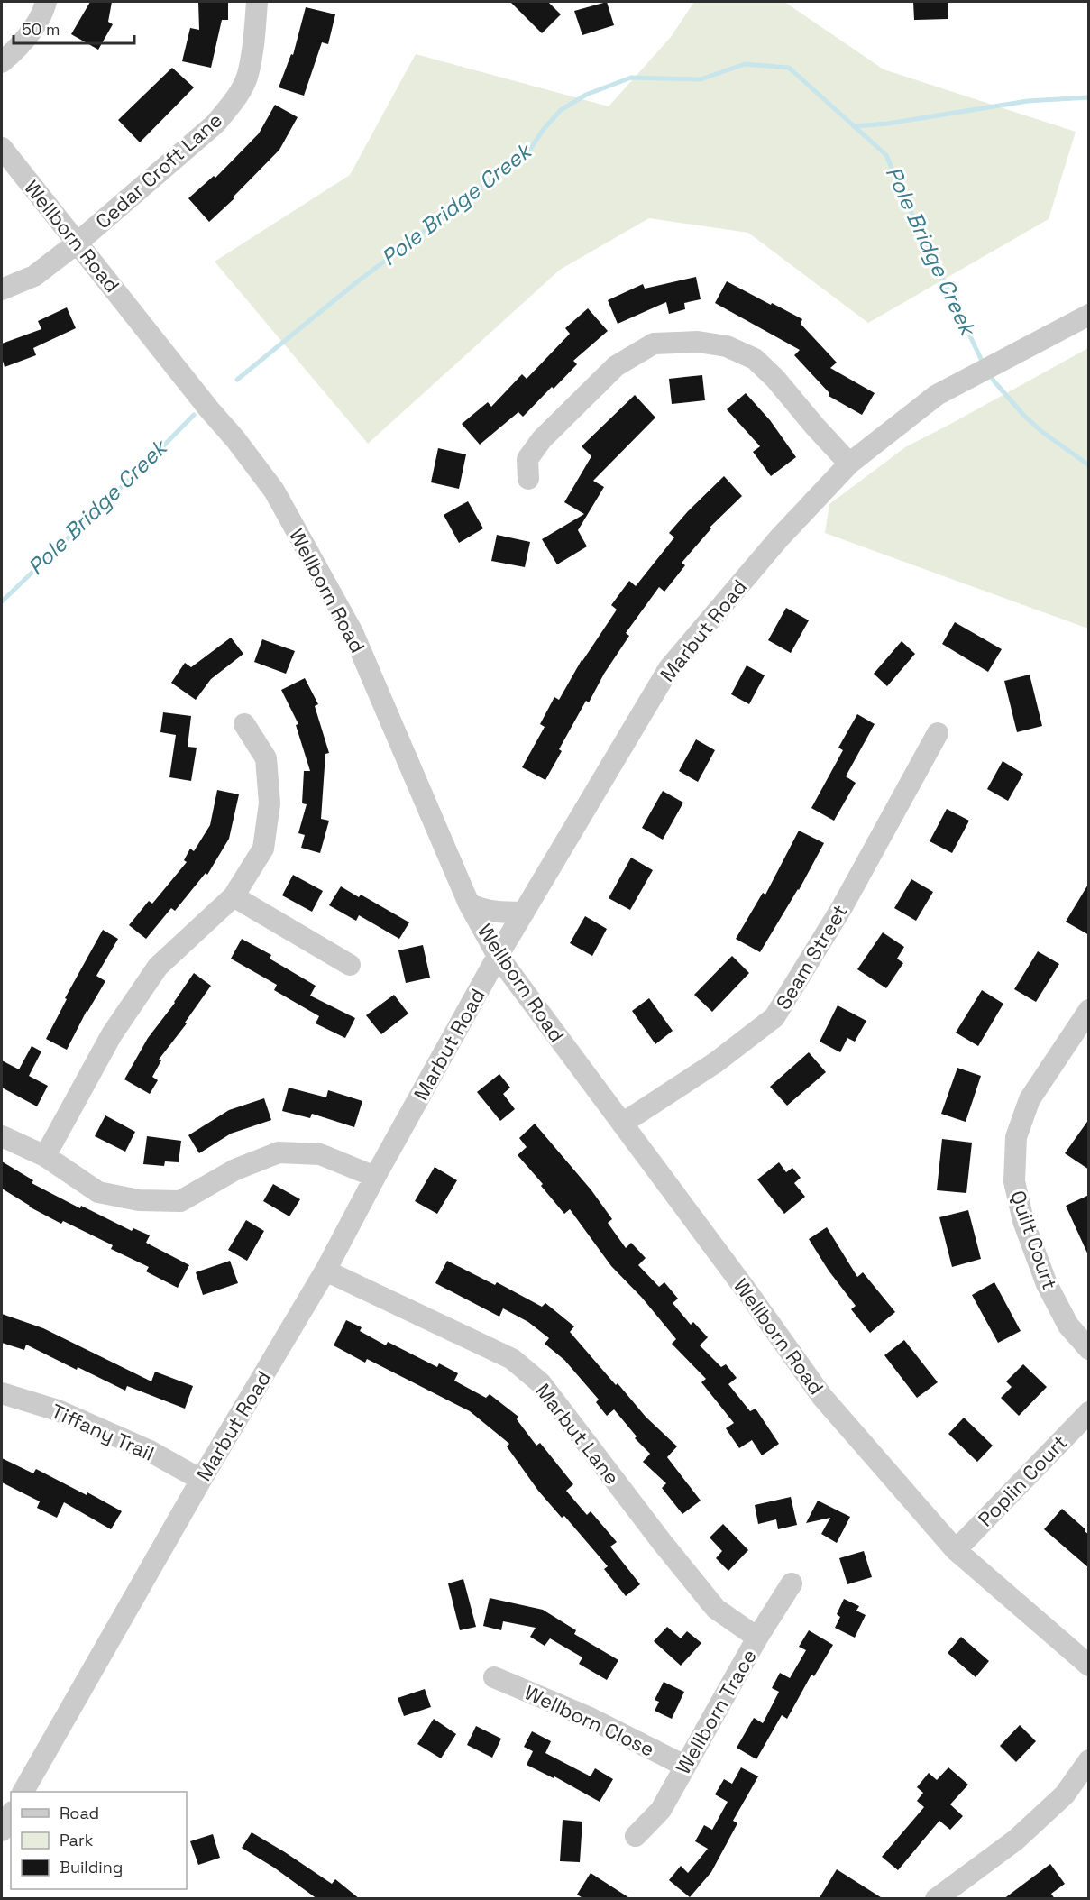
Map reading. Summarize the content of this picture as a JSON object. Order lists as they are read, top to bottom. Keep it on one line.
{"streets":{"street":["Cedar Croft Lane","Wellborn Road","Marbut Road","Seam Street","Quilt Court","Tiffany Trail","Marbut Lane","Poplin Court","Wellborn Trace","Wellborn Close"]},"crossings":[["Cedar Croft Lane","Wellborn Road"],["Wellborn Road","Marbut Road"],["Wellborn Road","Seam Street"],["Wellborn Road","Poplin Court"],["Marbut Road","Tiffany Trail"],["Marbut Road","Marbut Lane"],["Marbut Lane","Wellborn Trace"],["Wellborn Trace","Wellborn Close"]],"water":["Pole Bridge Creek"],"legend":["Road","Park","Building"],"scale_bar":"50 m"}
